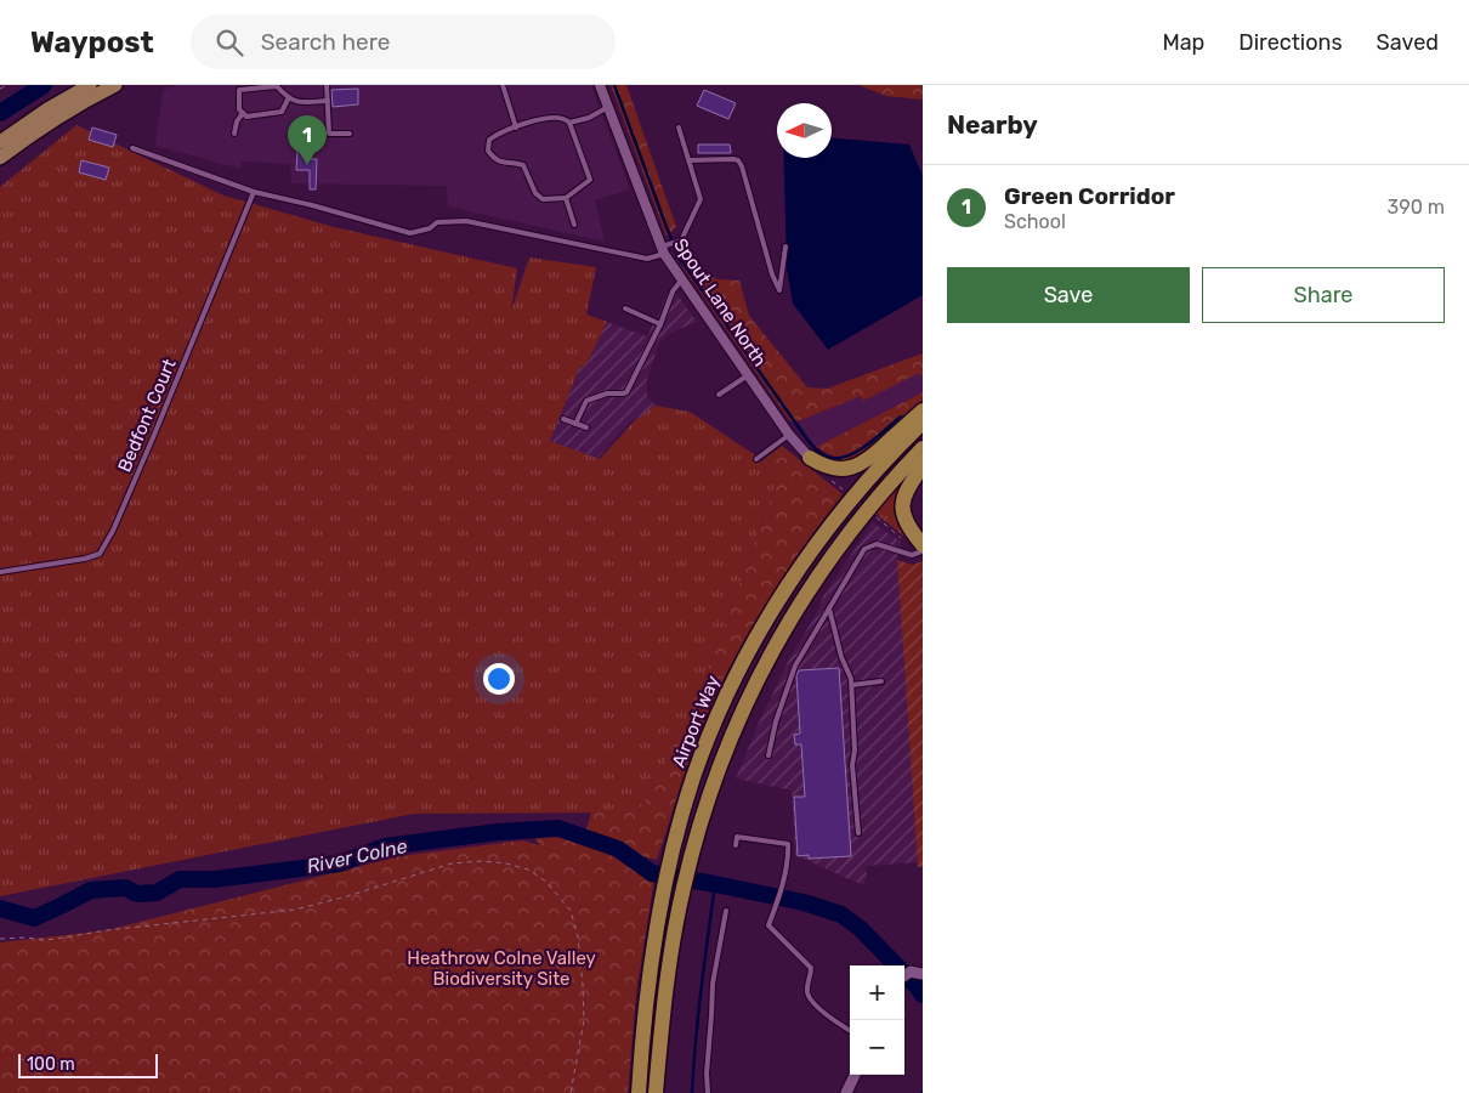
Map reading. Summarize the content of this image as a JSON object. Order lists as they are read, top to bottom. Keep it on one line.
{"streets":{"highway":["Airport Way"],"street":["Spout Lane North"],"lane":["Bedfont Court"]},"water":["River Colne"],"parks":["Heathrow Colne Valley Biodiversity Site"],"scale_bar":"100 m","north":"left","page":{"header":"Waypost","search":"Search here","nav":["Map","Directions","Saved"],"heading":"Nearby","pins":"1","list":[{"mark":"1","name":"Green Corridor","note":"School","value":"390 m"}],"buttons":["Save","Share"],"map_buttons":["+","−"],"scale":"100 m"}}
